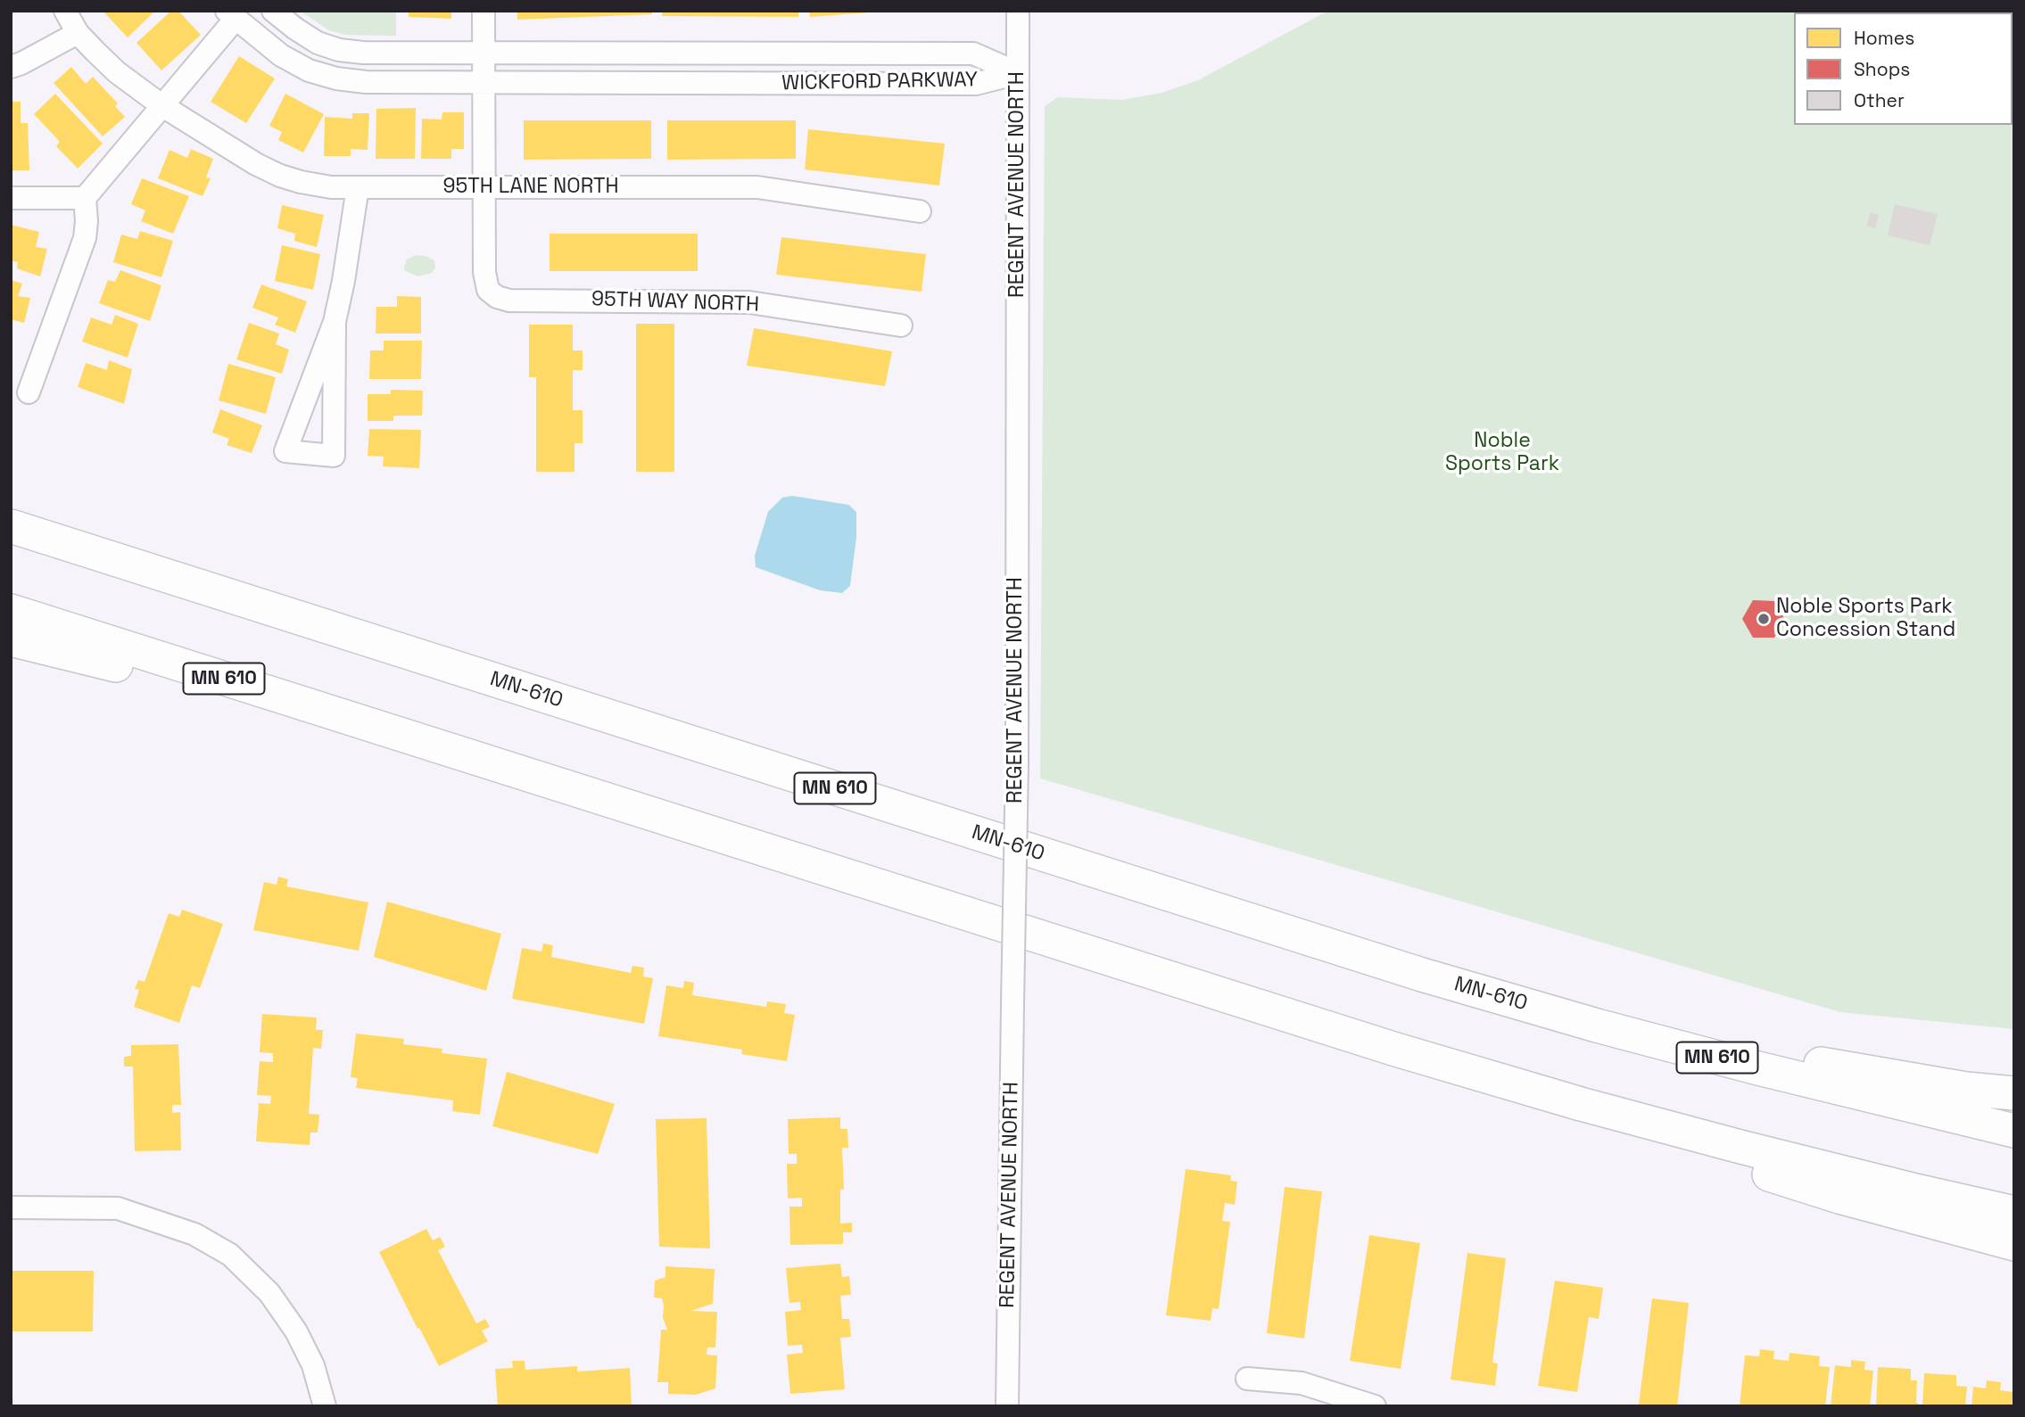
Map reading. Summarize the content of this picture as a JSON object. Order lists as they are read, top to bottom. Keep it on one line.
{"streets":{"highway":["MN 610","MN-610"],"street":["WICKFORD PARKWAY","REGENT AVENUE NORTH","95TH LANE NORTH","95TH WAY NORTH"]},"crossings":[["WICKFORD PARKWAY","REGENT AVENUE NORTH"],["95TH LANE NORTH","95TH WAY NORTH"]],"parks":["Noble Sports Park"],"places":["Noble Sports Park Concession Stand"],"legend":["Homes","Shops","Other"]}
